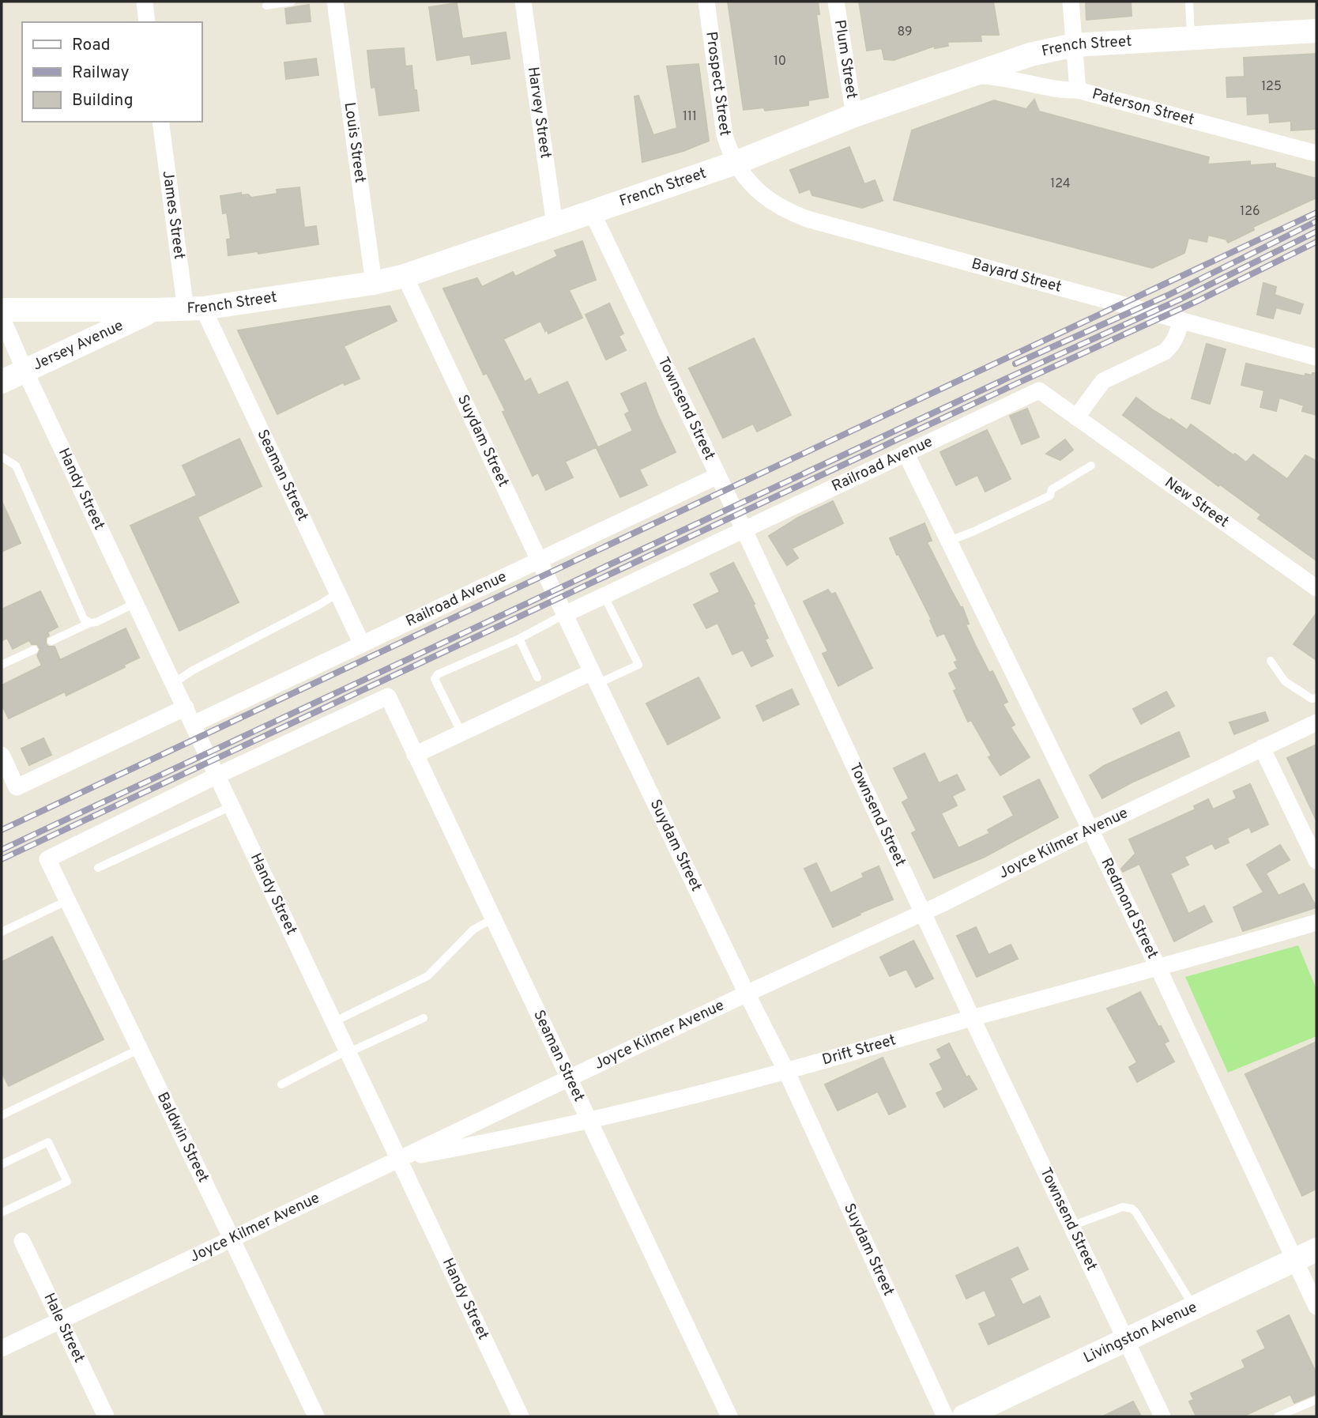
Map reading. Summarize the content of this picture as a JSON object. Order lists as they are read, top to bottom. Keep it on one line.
{"streets":{"main road":["French Street","Jersey Avenue","Livingston Avenue"],"street":["Plum Street","Prospect Street","Paterson Street","Harvey Street","Louis Street","James Street","Bayard Street","Townsend Street","Suydam Street","Railroad Avenue","Seaman Street","Handy Street","New Street","Joyce Kilmer Avenue","Redmond Street","Drift Street","Baldwin Street","Hale Street"]},"crossings":[["French Street","Plum Street"],["French Street","Prospect Street"],["French Street","Paterson Street"],["French Street","Harvey Street"],["French Street","Louis Street"],["French Street","James Street"],["French Street","Bayard Street"],["French Street","Jersey Avenue"],["French Street","Townsend Street"],["French Street","Suydam Street"],["French Street","Seaman Street"],["Prospect Street","Bayard Street"],["James Street","Seaman Street"],["Jersey Avenue","Handy Street"],["Townsend Street","Railroad Avenue"],["Townsend Street","Joyce Kilmer Avenue"],["Townsend Street","Drift Street"],["Townsend Street","Livingston Avenue"],["Suydam Street","Railroad Avenue"],["Suydam Street","Joyce Kilmer Avenue"],["Suydam Street","Drift Street"],["Railroad Avenue","Seaman Street"],["Railroad Avenue","Handy Street"],["Railroad Avenue","New Street"],["Railroad Avenue","Redmond Street"],["Seaman Street","Handy Street"],["Seaman Street","Joyce Kilmer Avenue"],["Seaman Street","Drift Street"],["Seaman Street","Baldwin Street"],["Handy Street","Joyce Kilmer Avenue"],["Handy Street","Drift Street"],["Handy Street","Baldwin Street"],["Joyce Kilmer Avenue","Redmond Street"],["Joyce Kilmer Avenue","Drift Street"],["Joyce Kilmer Avenue","Baldwin Street"],["Joyce Kilmer Avenue","Hale Street"],["Redmond Street","Drift Street"],["Redmond Street","Livingston Avenue"]],"house_numbers":["89","10","125","111","124","126"],"legend":["Road","Railway","Building"]}
